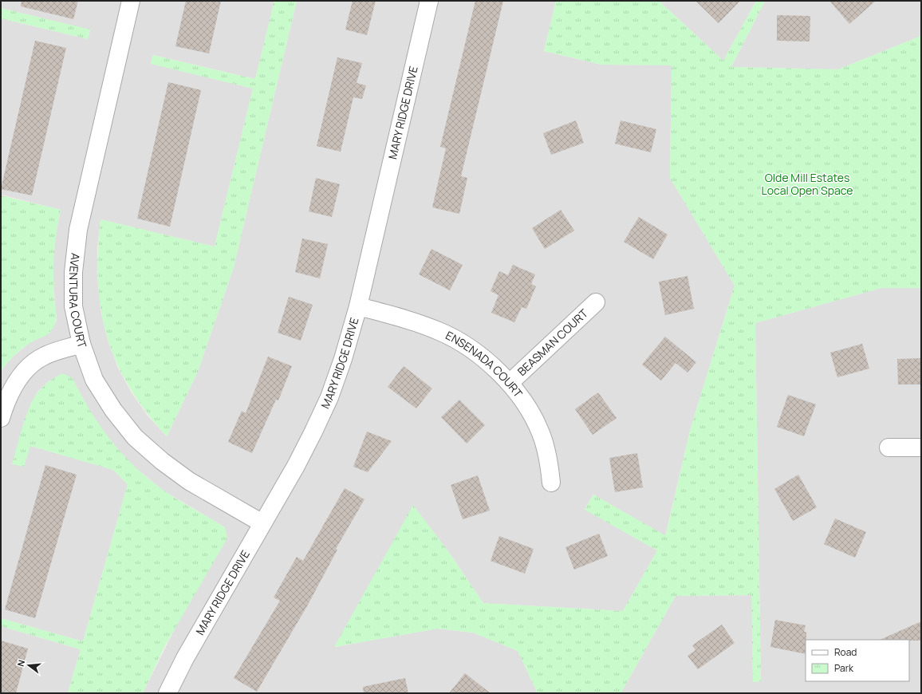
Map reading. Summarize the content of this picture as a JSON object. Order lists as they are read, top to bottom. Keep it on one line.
{"streets":{"street":["MARY RIDGE DRIVE","AVENTURA COURT","BEASMAN COURT","ENSENADA COURT"]},"crossings":[["MARY RIDGE DRIVE","AVENTURA COURT"],["MARY RIDGE DRIVE","ENSENADA COURT"],["BEASMAN COURT","ENSENADA COURT"]],"parks":["Olde Mill Estates Local Open Space"],"legend":["Road","Park"],"north":"left"}
